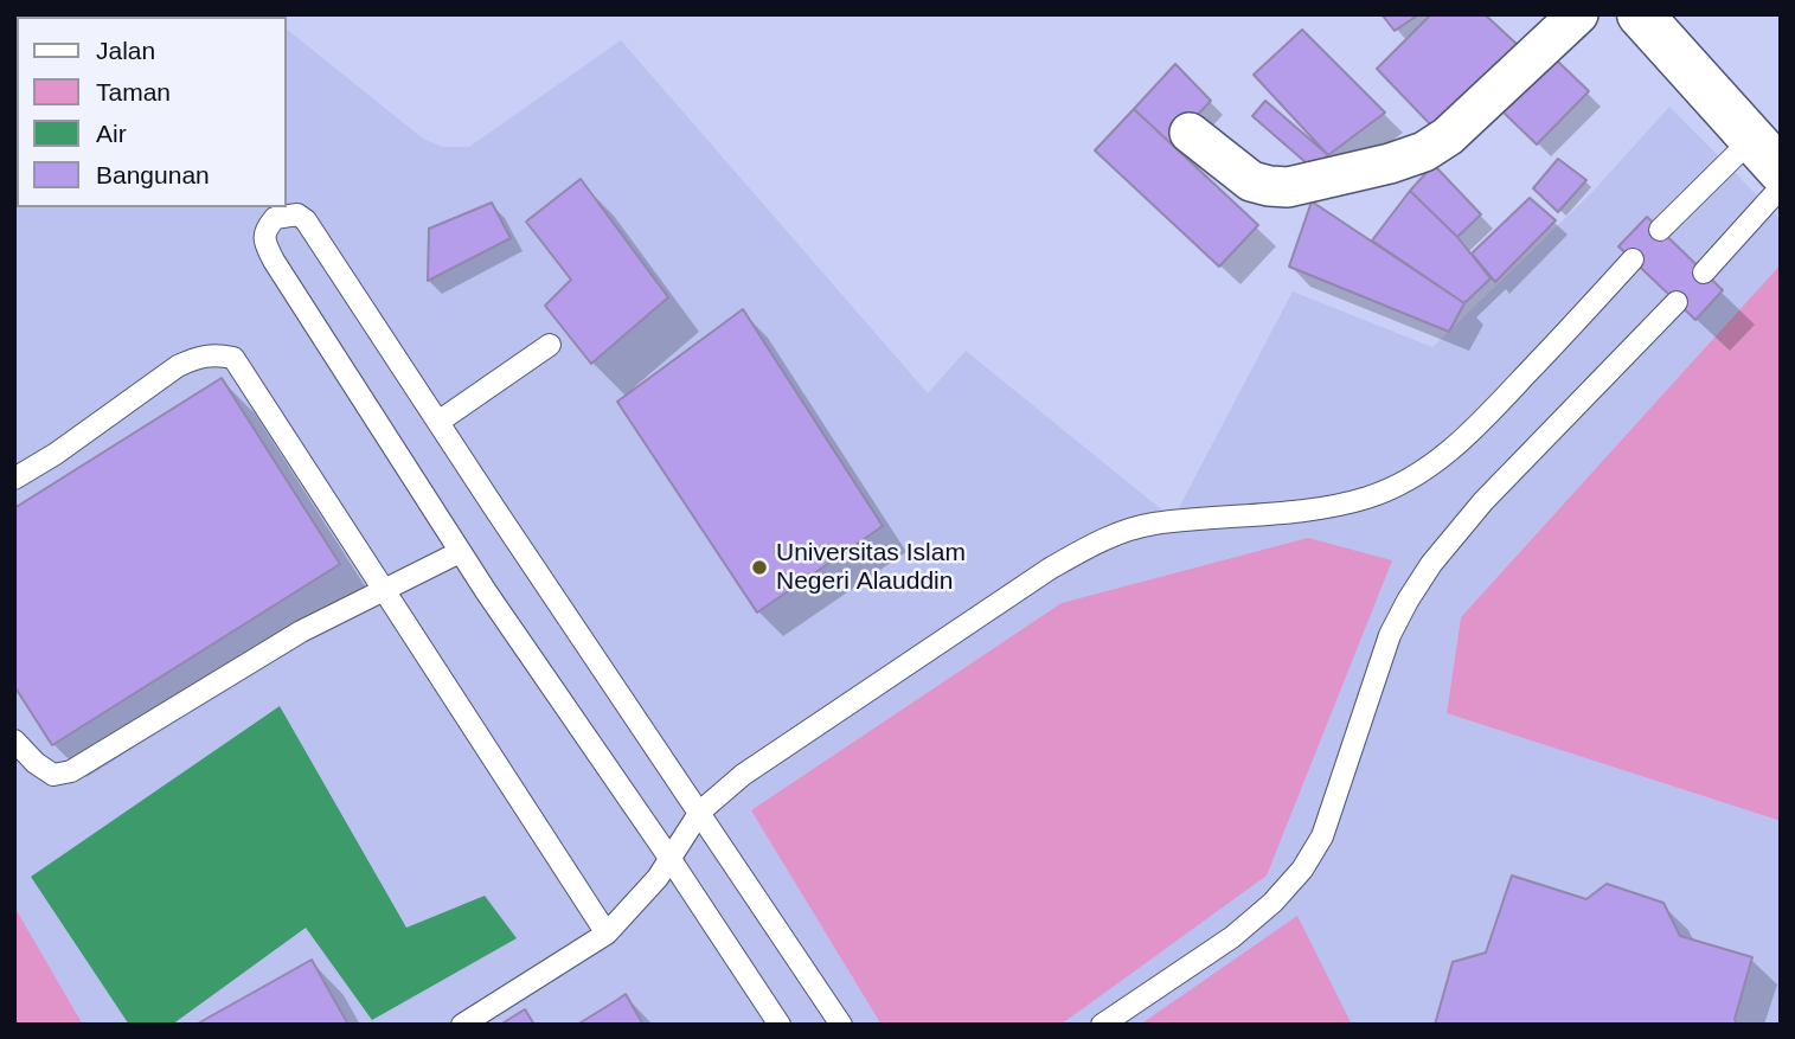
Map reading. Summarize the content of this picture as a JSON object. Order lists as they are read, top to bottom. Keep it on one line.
{"places":["Universitas Islam Negeri Alauddin"],"legend":["Jalan","Taman","Air","Bangunan"]}
